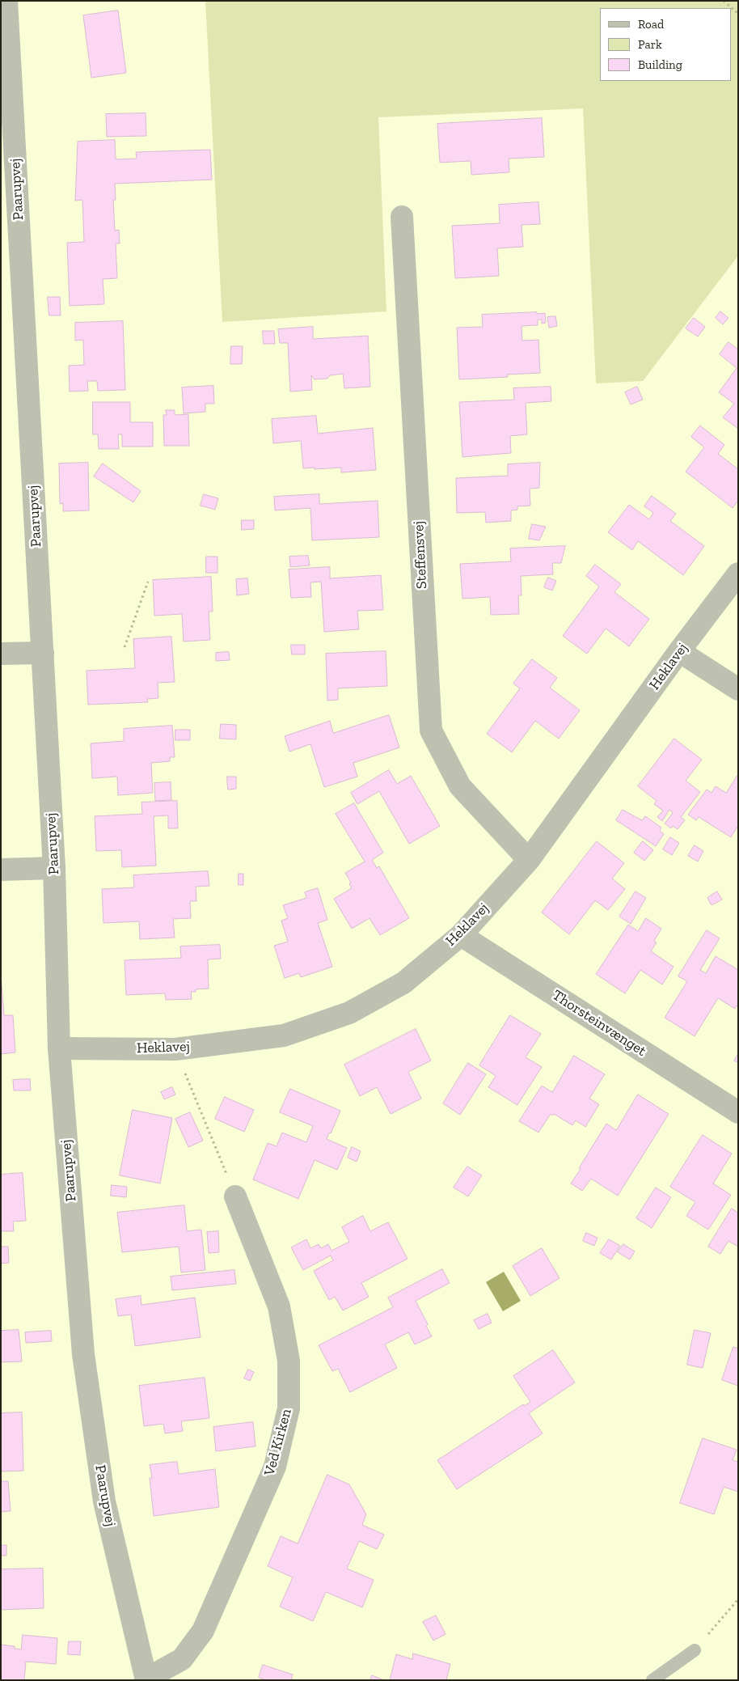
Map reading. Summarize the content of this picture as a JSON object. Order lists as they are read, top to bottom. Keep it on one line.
{"streets":{"street":["Paarupvej","Steffensvej","Heklavej","Thorsteinvænget","Ved Kirken"]},"crossings":[["Paarupvej","Heklavej"],["Paarupvej","Ved Kirken"],["Steffensvej","Heklavej"],["Heklavej","Thorsteinvænget"]],"legend":["Road","Park","Building"]}
